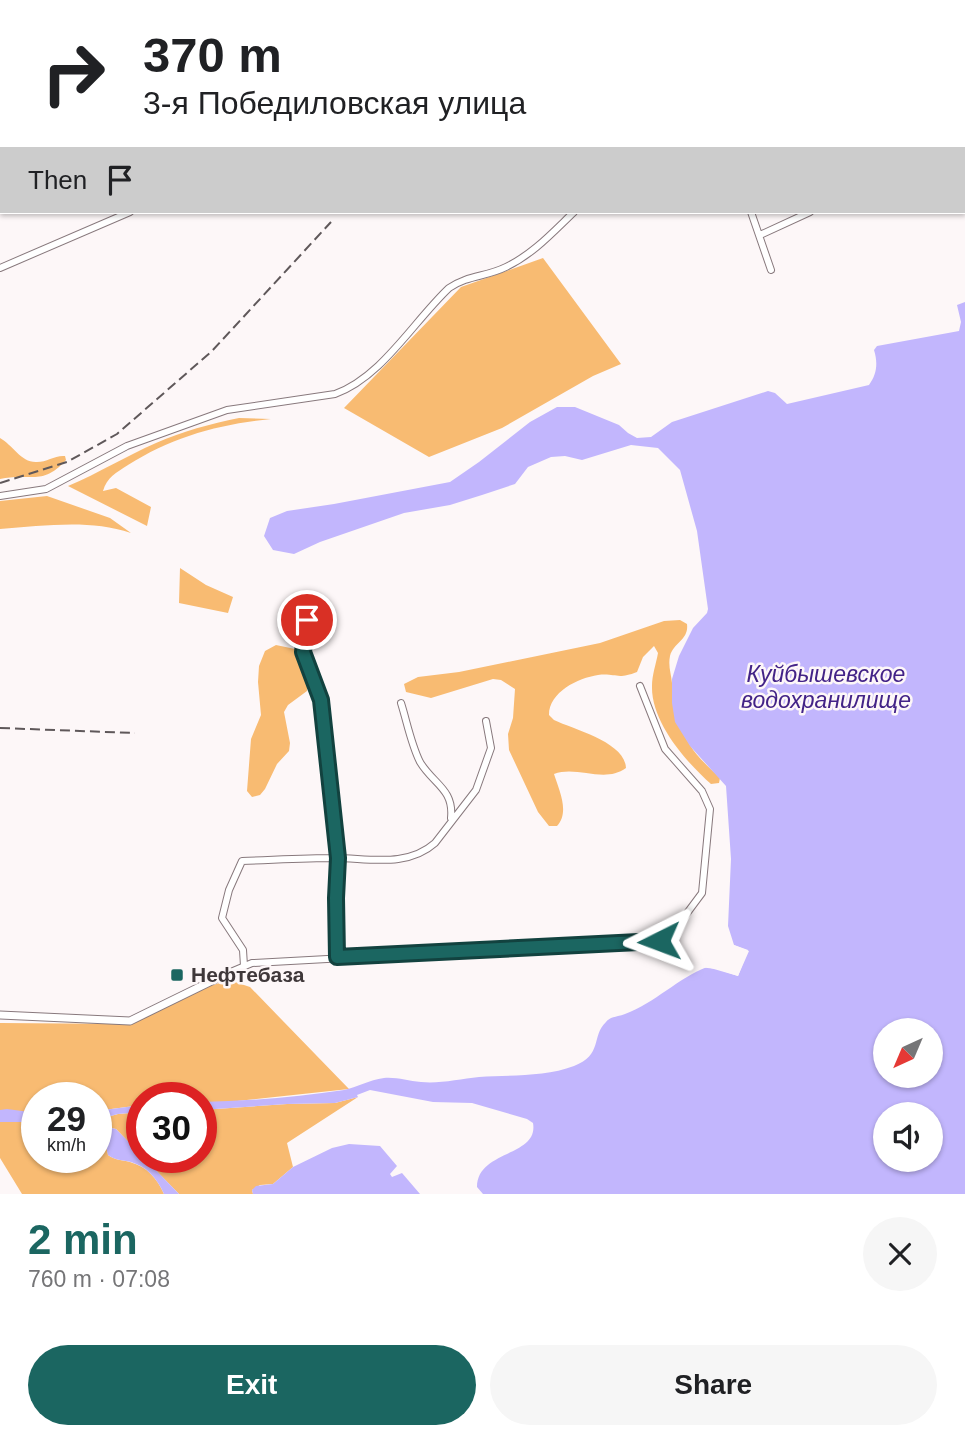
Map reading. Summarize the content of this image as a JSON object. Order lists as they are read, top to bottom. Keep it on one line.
{"water":["Куйбышевское водохранилище"],"places":{"transit":["Нефтебаза"]},"north":"bottom left","page":{"turn":["370 m","3-я Победиловская улица"],"then":"Then","speed":"29 km/h","limit":"30","heading":["2 min","760 m · 07:08"],"buttons":["Exit","Share"]}}
